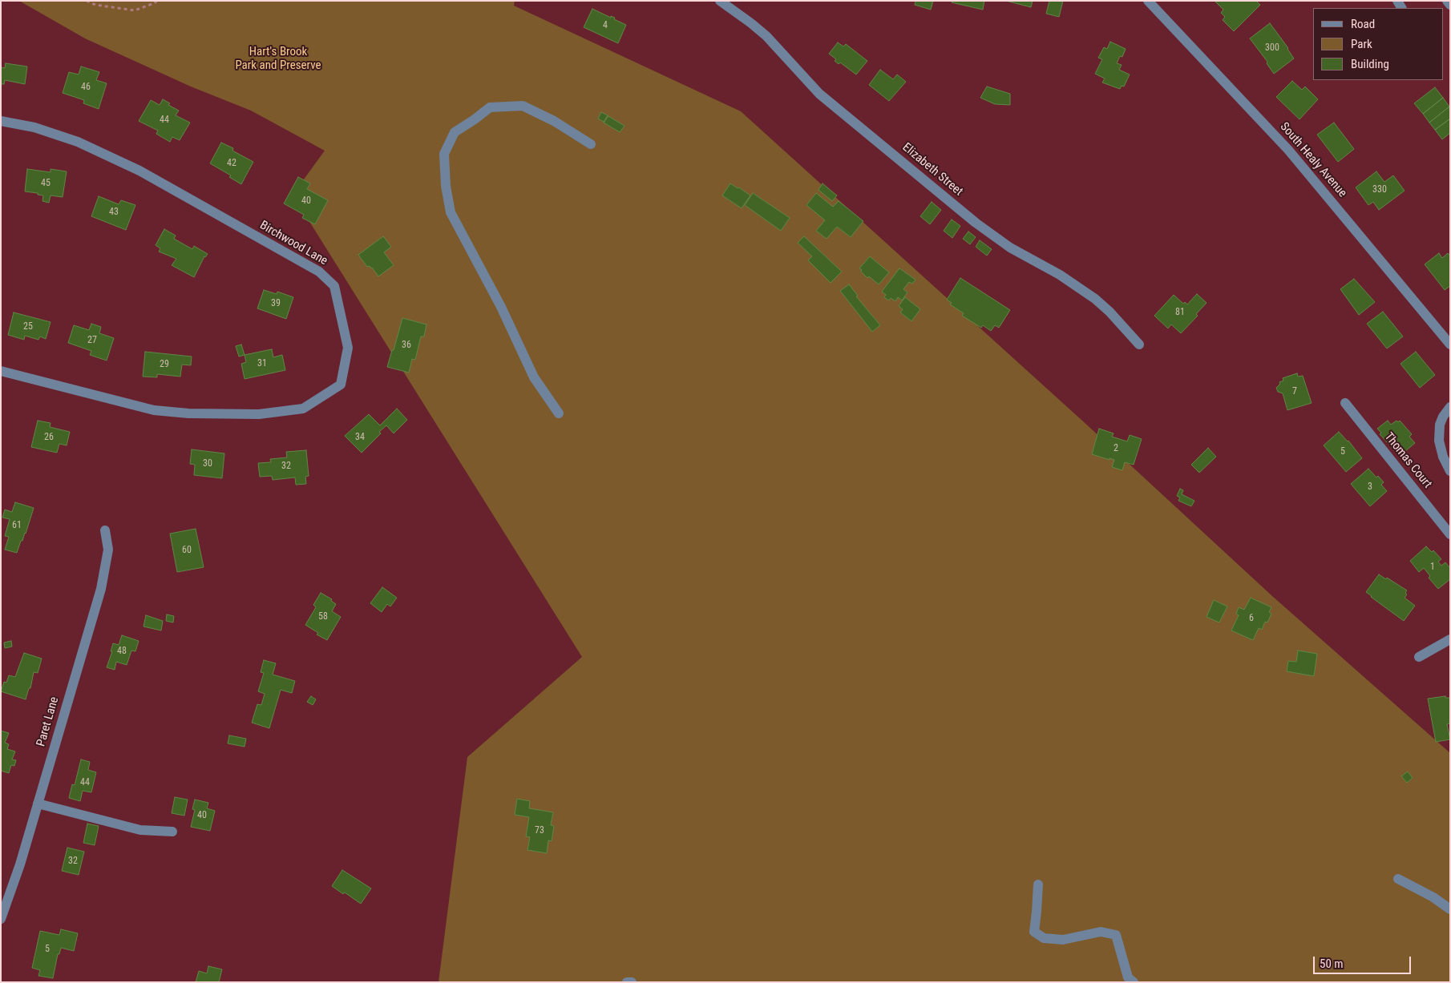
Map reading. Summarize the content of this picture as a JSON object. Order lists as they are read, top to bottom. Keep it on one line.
{"streets":{"street":["South Healy Avenue","Elizabeth Street","Birchwood Lane","Thomas Court","Paret Lane"]},"parks":["Hart's Brook Park and Preserve"],"house_numbers":["4","300","46","44","42","45","330","40","43","39","81","25","27","36","31","29","7","26","34","2","5","30","32","3","61","60","1","58","6","48","44","40","73","32","5"],"legend":["Road","Park","Building"],"scale_bar":"50 m"}
